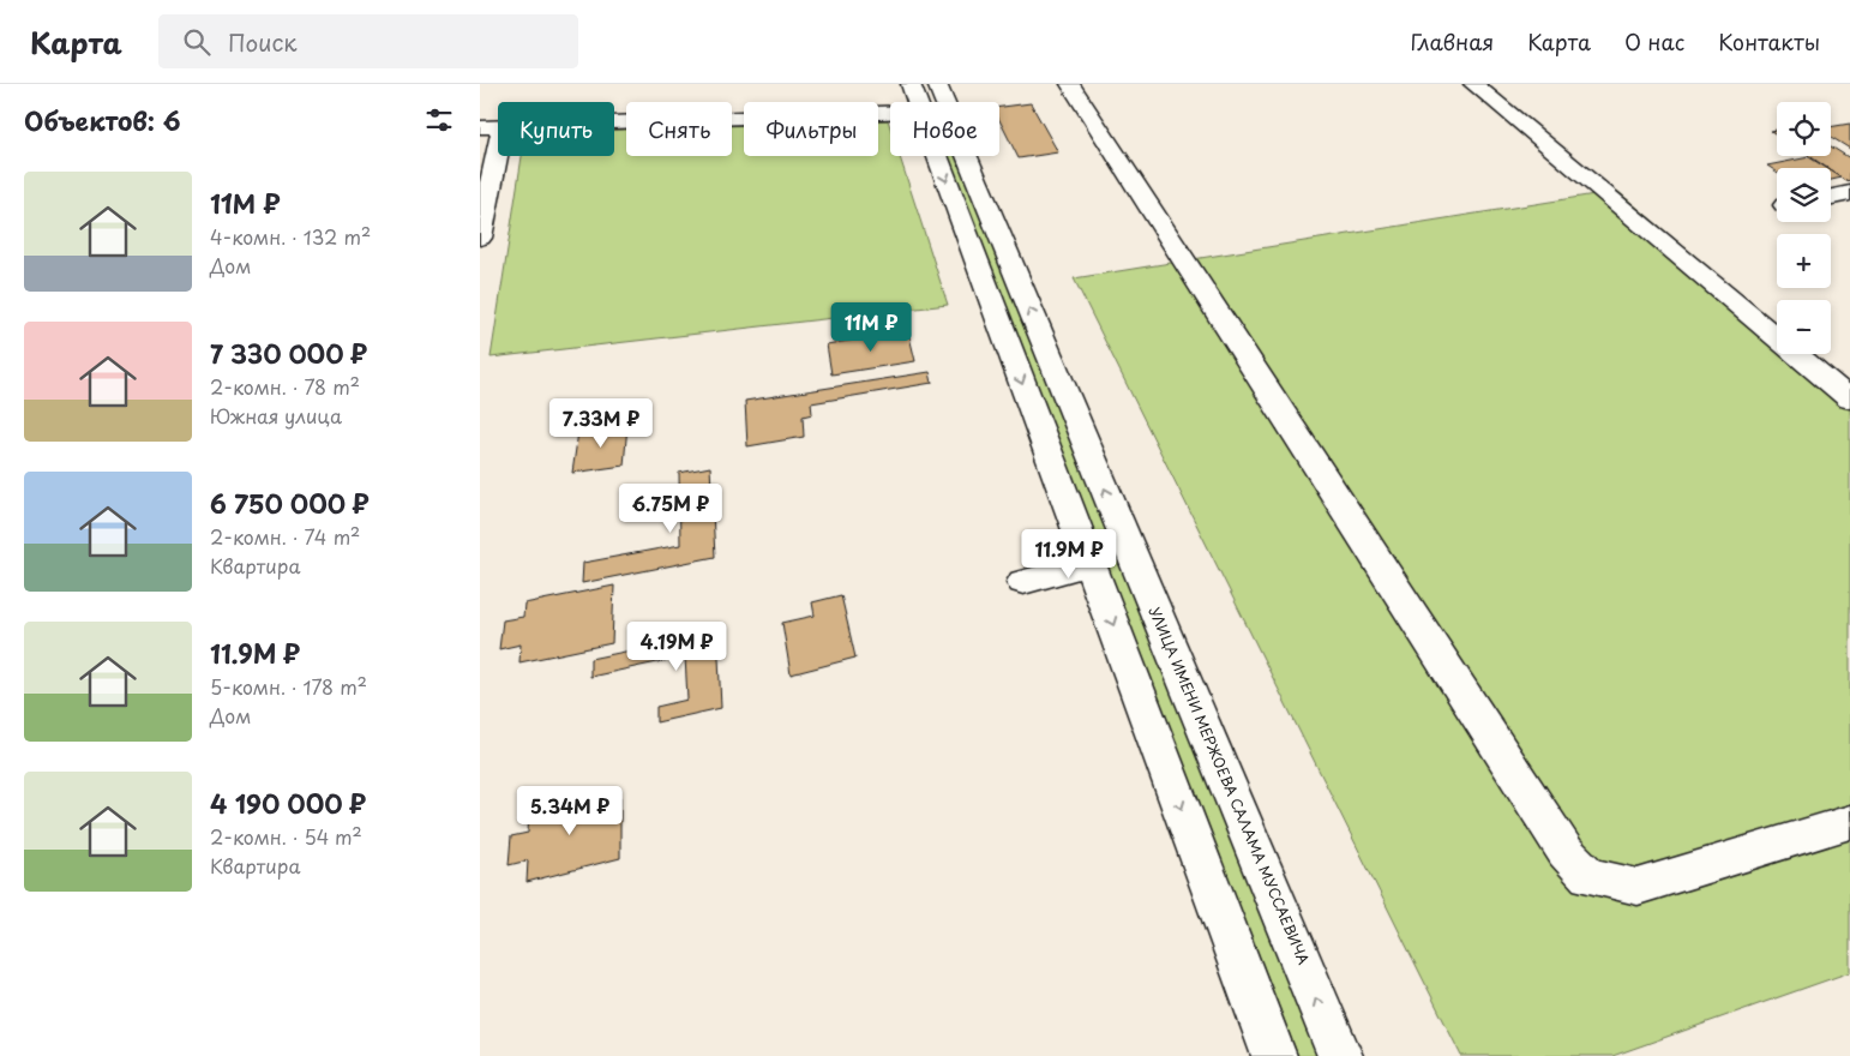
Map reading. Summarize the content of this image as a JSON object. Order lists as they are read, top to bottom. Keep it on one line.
{"streets":{"street":["УЛИЦА ИМЕНИ МЕРЖОЕВА САЛАМА МУССАЕВИЧА"]},"page":{"header":"Карта","search":"Поиск","nav":["Главная","Карта","О нас","Контакты"],"heading":"Объектов: 6","map_buttons":["+","−"],"chip":["Купить","Снять","Фильтры","Новое"],"list":[{"name":"11M ₽","note":"4-комн. · 132 m² · Дом"},{"name":"7 330 000 ₽","note":"2-комн. · 78 m² · Южная улица"},{"name":"6 750 000 ₽","note":"2-комн. · 74 m² · Квартира"},{"name":"11.9M ₽","note":"5-комн. · 178 m² · Дом"},{"name":"4 190 000 ₽","note":"2-комн. · 54 m² · Квартира"}],"price":["11M ₽","7.33M ₽","6.75M ₽","11.9M ₽","4.19M ₽","5.34M ₽"]}}
